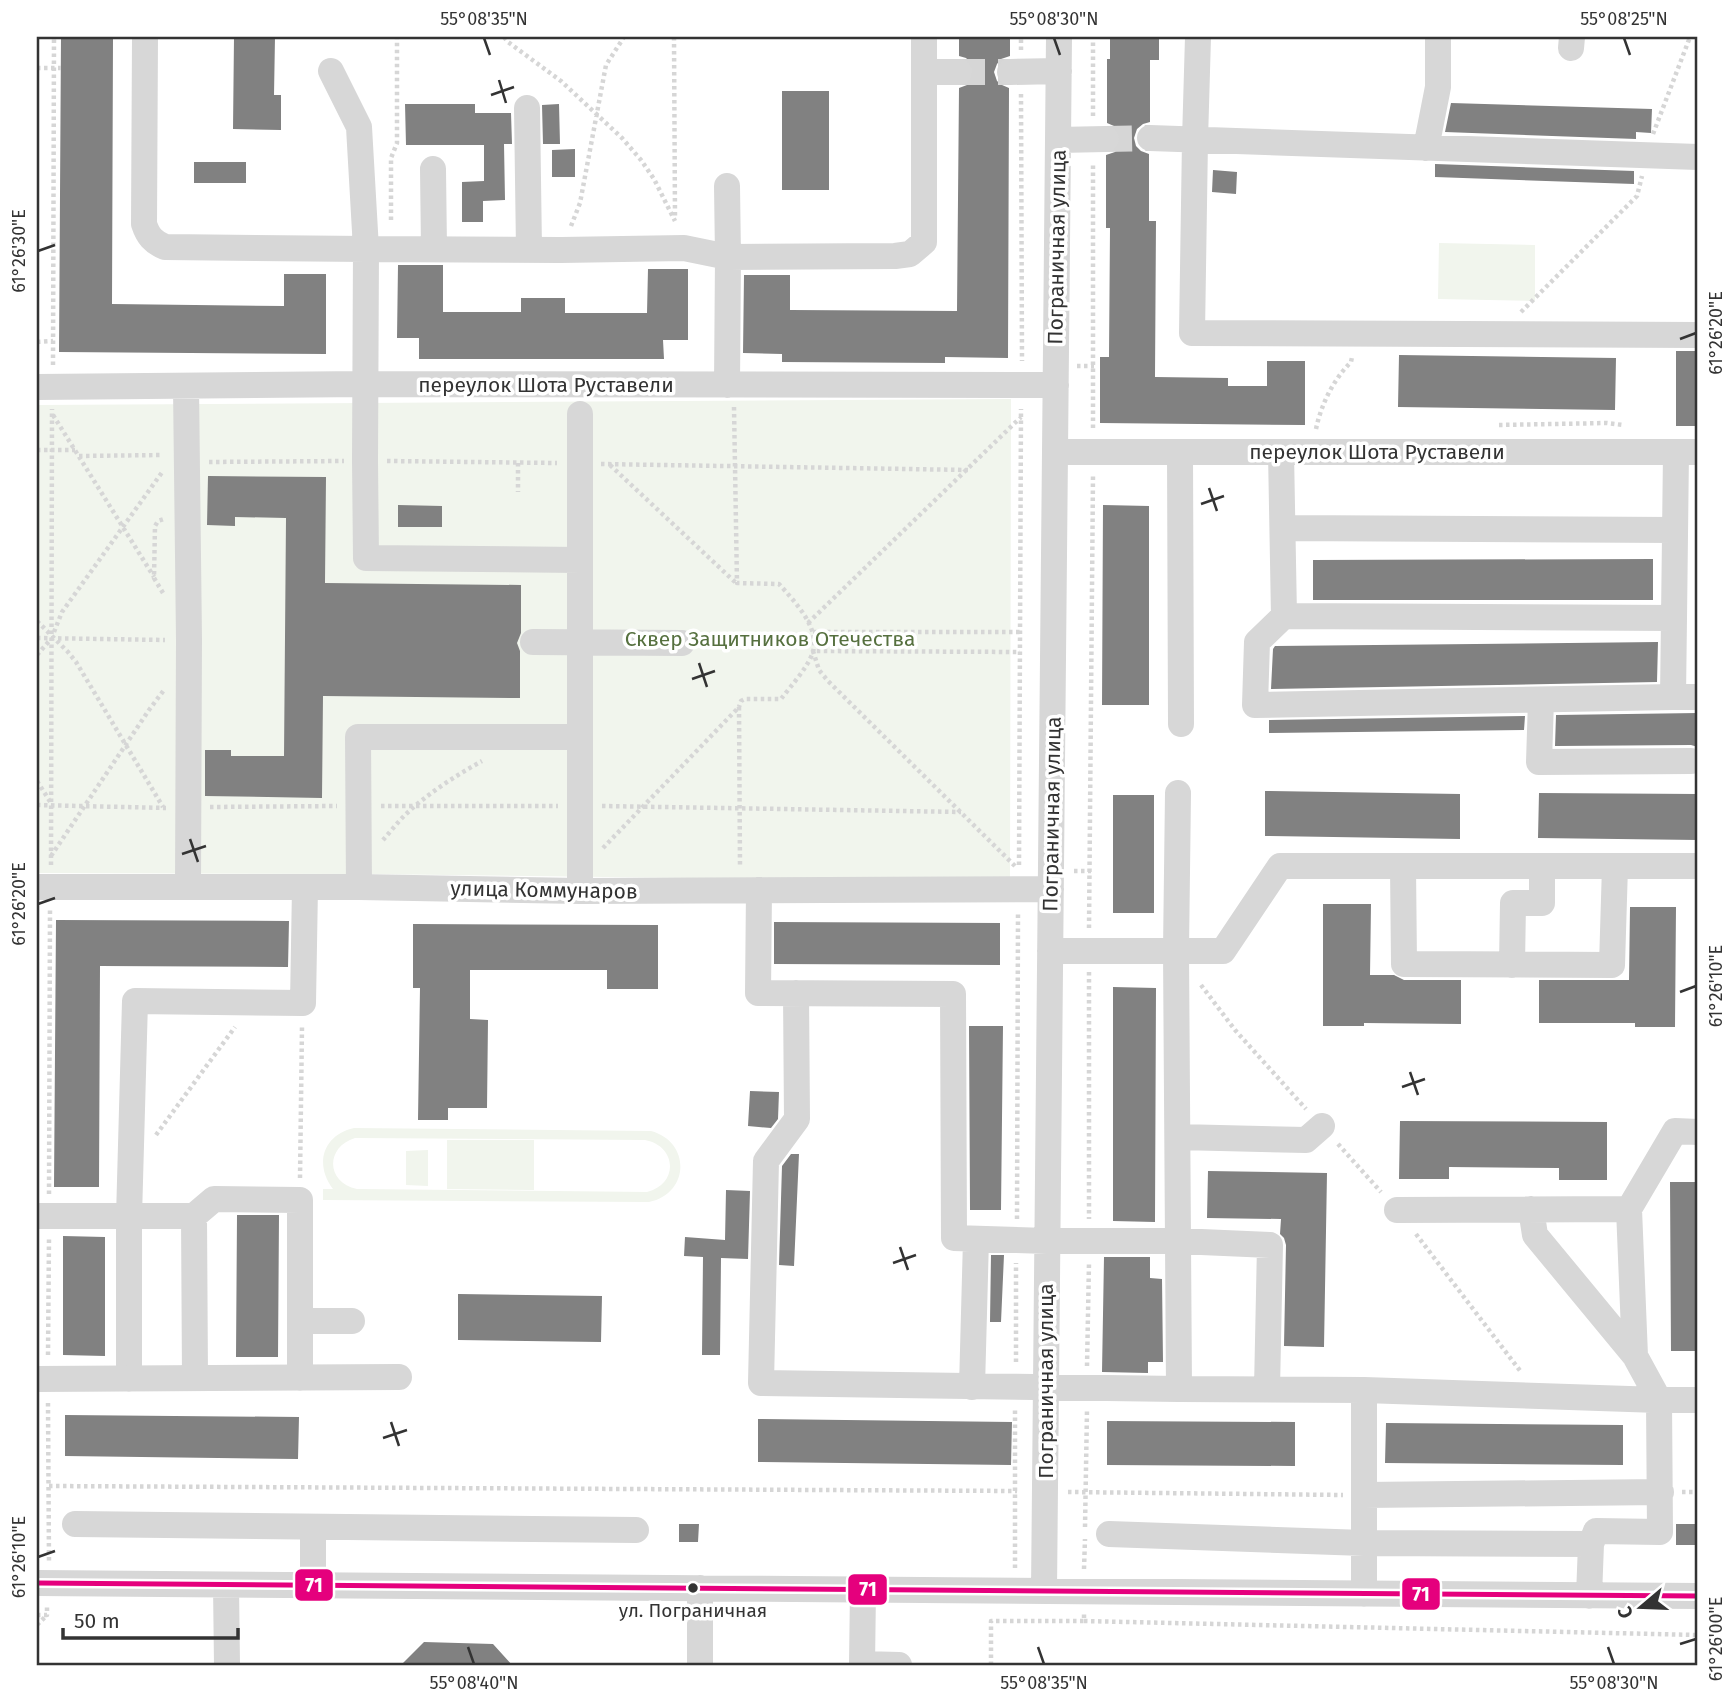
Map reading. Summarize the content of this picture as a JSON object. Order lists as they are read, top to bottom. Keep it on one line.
{"streets":{"street":["Пограничная улица","переулок Шота Руставели","улица Коммунаров"]},"crossings":[["Пограничная улица","переулок Шота Руставели"],["Пограничная улица","улица Коммунаров"]],"parks":["Сквер Защитников Отечества"],"places":["ул. Пограничная"],"lines":["transit line 71"],"scale_bar":"50 m","north":"left","coordinates":["55°08'35\"N","55°08'30\"N","55°08'25\"N","61°26'30\"E","61°26'20\"E","61°26'10\"E","61°26'00\"E","55°08'40\"N"]}
